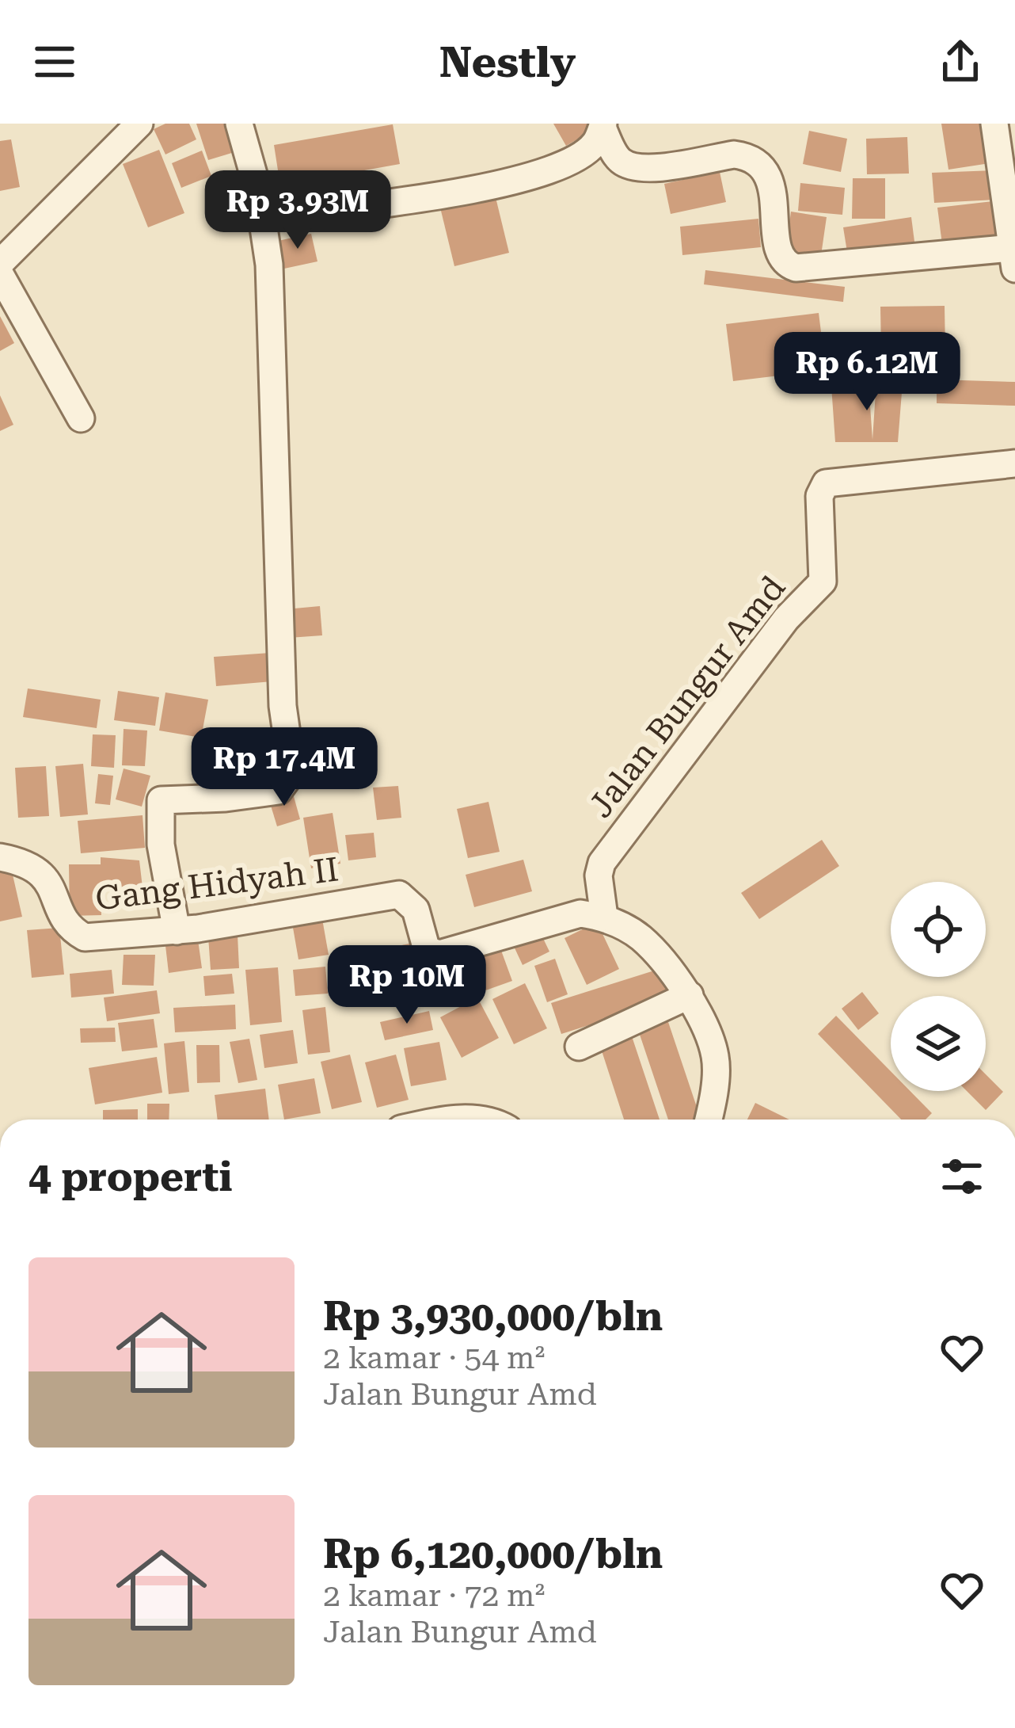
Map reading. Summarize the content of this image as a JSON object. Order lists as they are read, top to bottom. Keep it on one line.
{"streets":{"street":["Jalan Bungur Amd","Gang Hidyah II"]},"crossings":[["Jalan Bungur Amd","Gang Hidyah II"]],"page":{"header":"Nestly","price":["Rp 3.93M","Rp 6.12M","Rp 17.4M","Rp 10M"],"heading":"4 properti","list":[{"name":"Rp 3,930,000/bln","note":"2 kamar · 54 m² · Jalan Bungur Amd"},{"name":"Rp 6,120,000/bln","note":"2 kamar · 72 m² · Jalan Bungur Amd"}]}}
